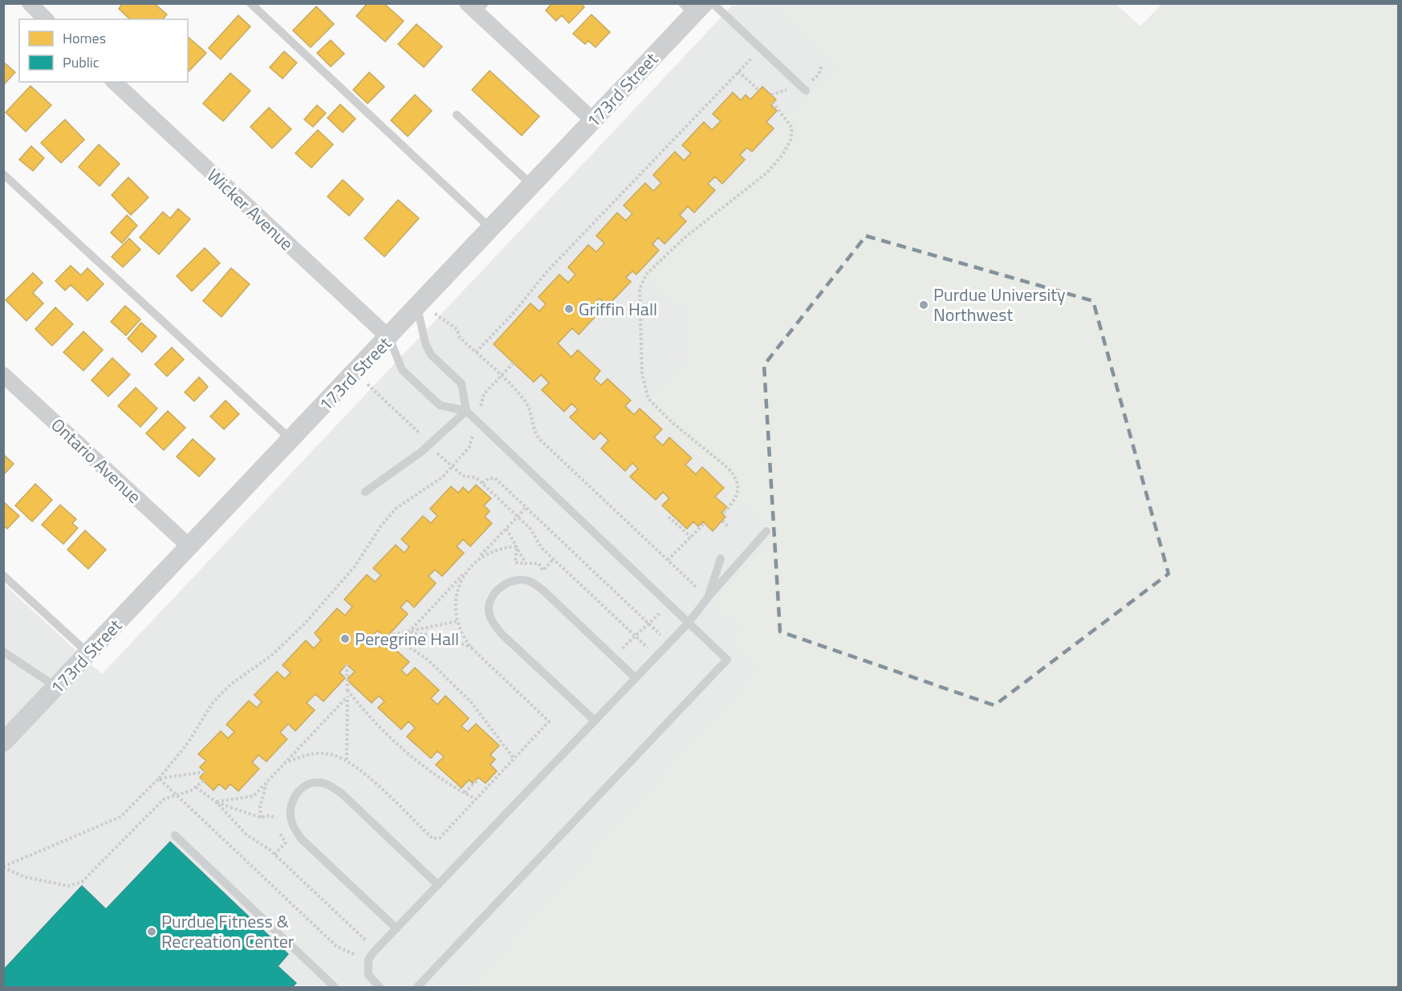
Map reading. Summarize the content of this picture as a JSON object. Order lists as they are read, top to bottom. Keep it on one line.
{"streets":{"street":["173rd Street","Wicker Avenue","Ontario Avenue"]},"crossings":[["173rd Street","Wicker Avenue"],["173rd Street","Ontario Avenue"]],"places":["Purdue University Northwest","Griffin Hall","Peregrine Hall","Purdue Fitness & Recreation Center"],"legend":["Homes","Public"]}
